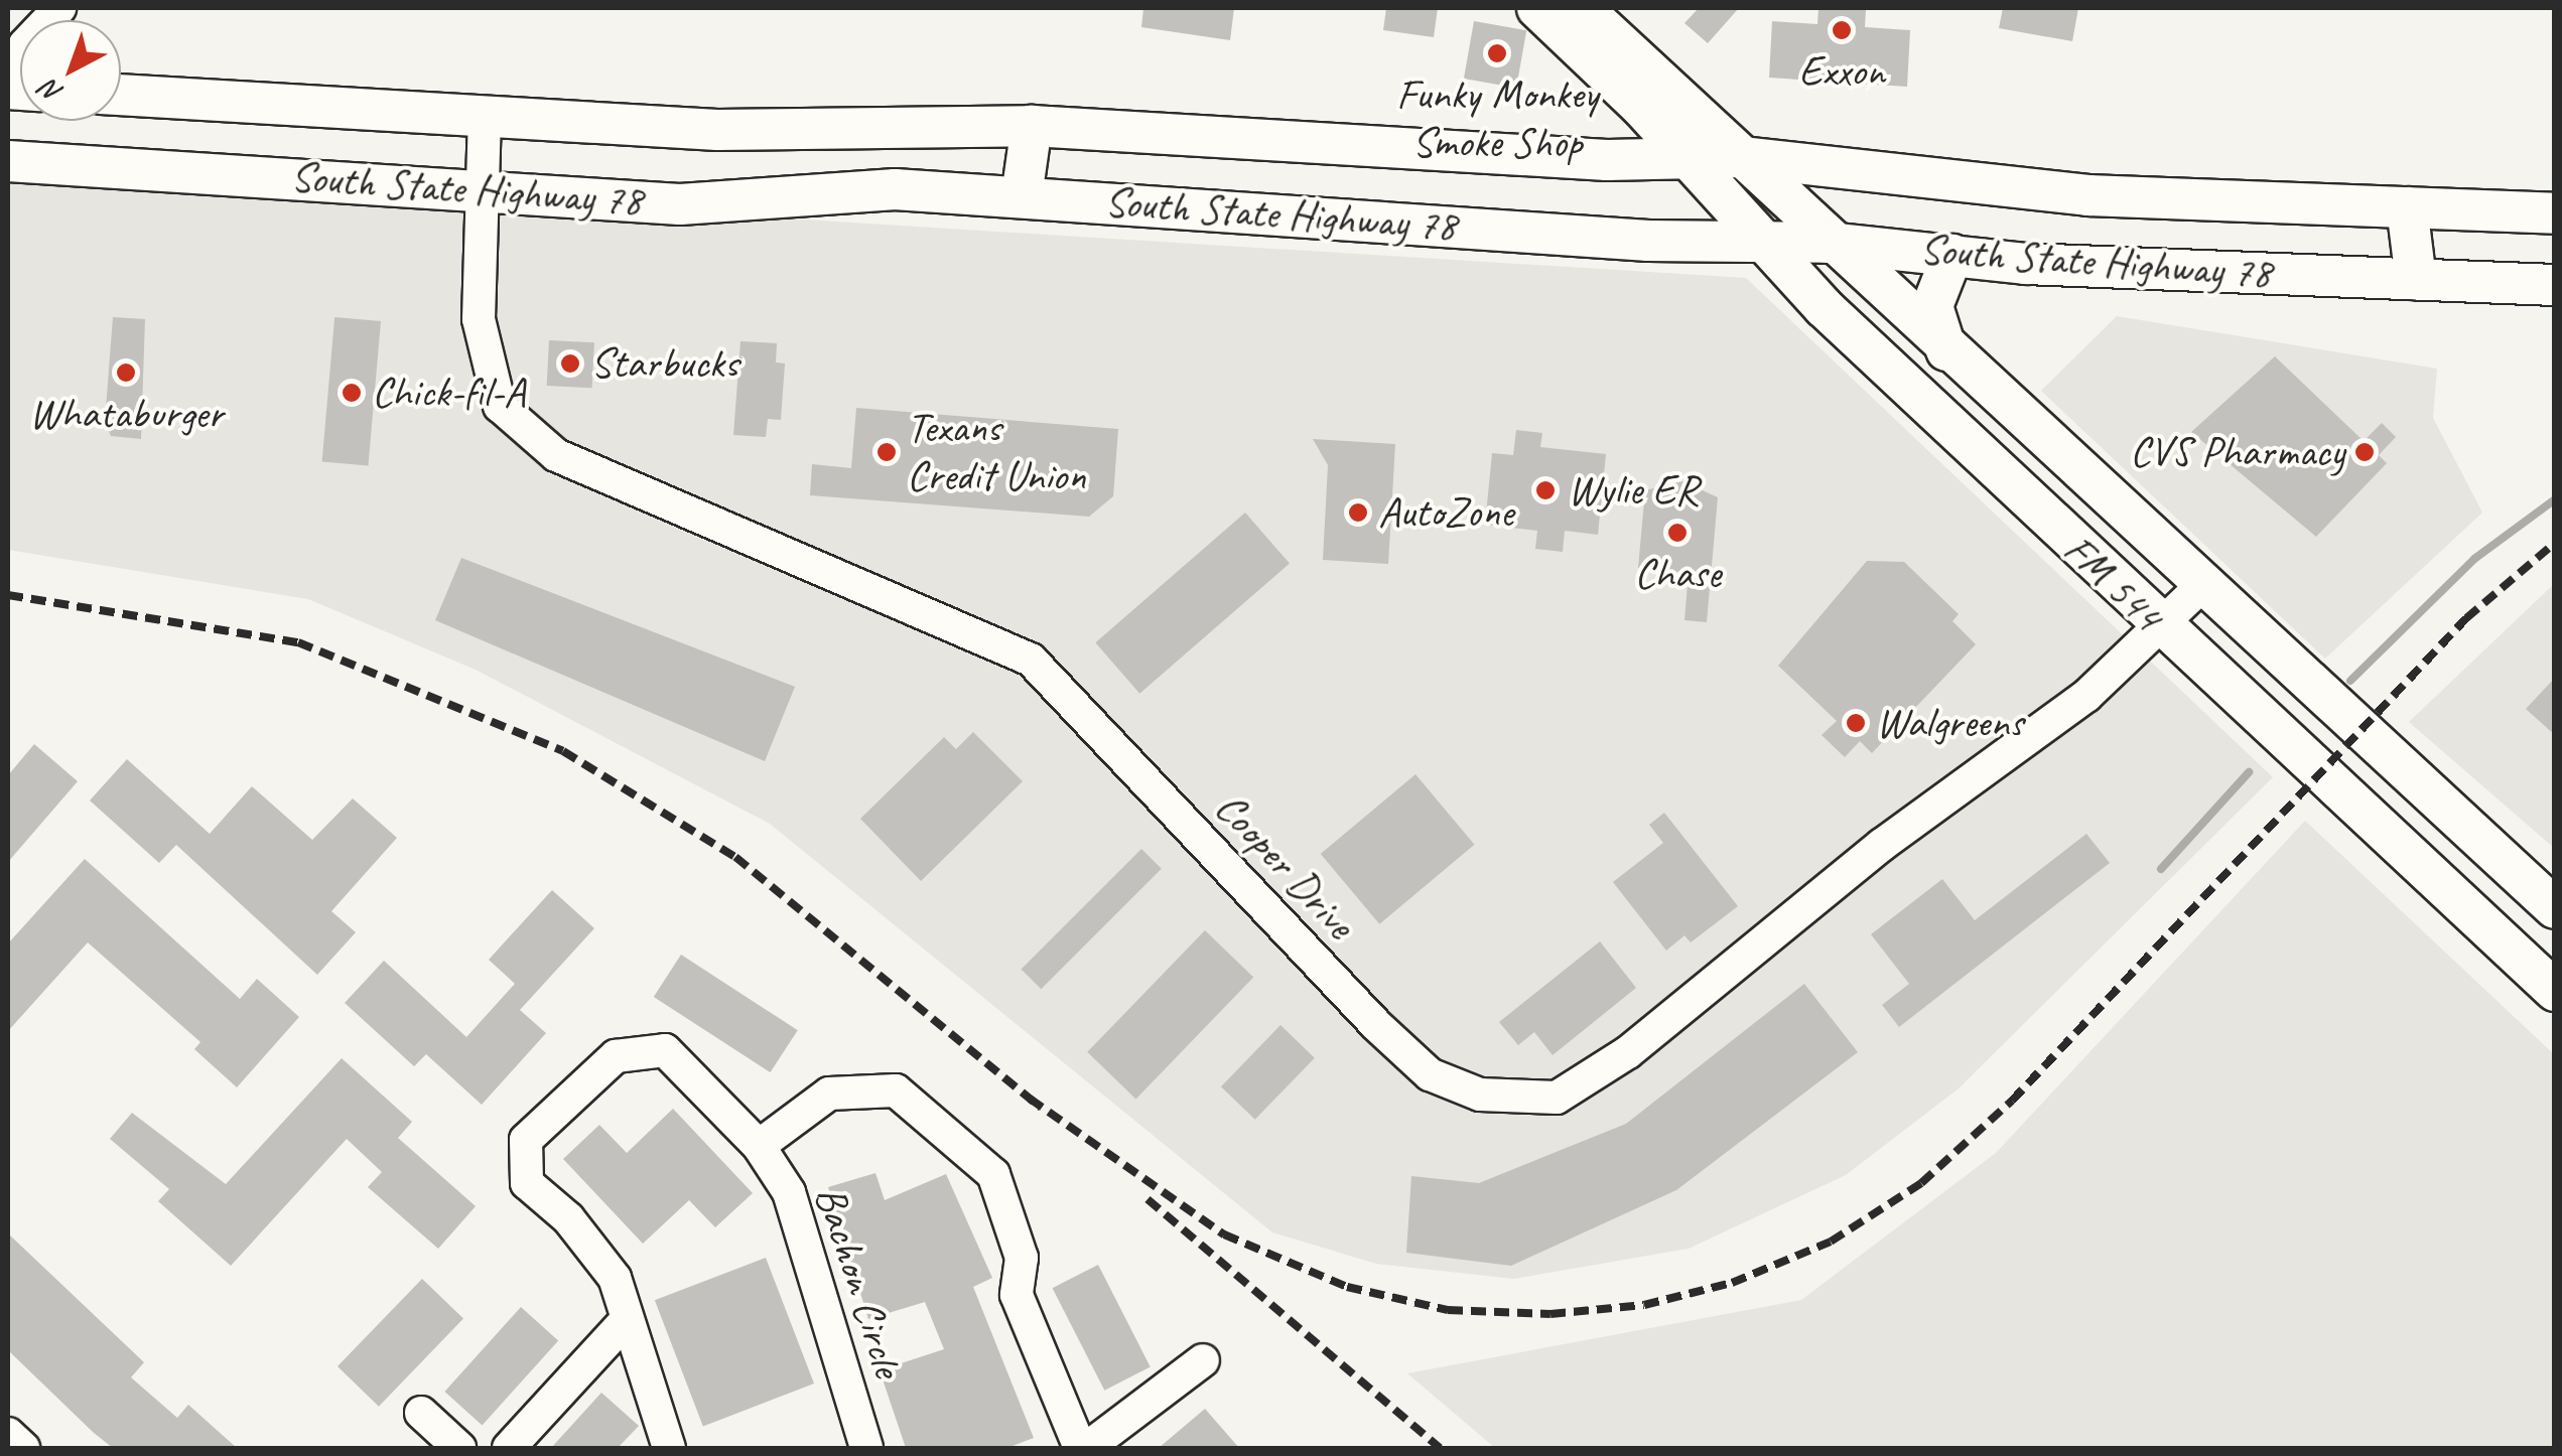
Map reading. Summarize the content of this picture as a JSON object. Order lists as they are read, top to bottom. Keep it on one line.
{"streets":{"main road":["South State Highway 78","FM 544"],"street":["Cooper Drive","Bachon Circle"]},"crossings":[["South State Highway 78","FM 544"],["South State Highway 78","Cooper Drive"],["FM 544","Cooper Drive"]],"places":["Exxon","Funky Monkey Smoke Shop","Starbucks","Whataburger","Chick-fil-A","Texans Credit Union","CVS Pharmacy","Wylie ER","AutoZone","Chase","Walgreens"],"north":"bottom left"}
